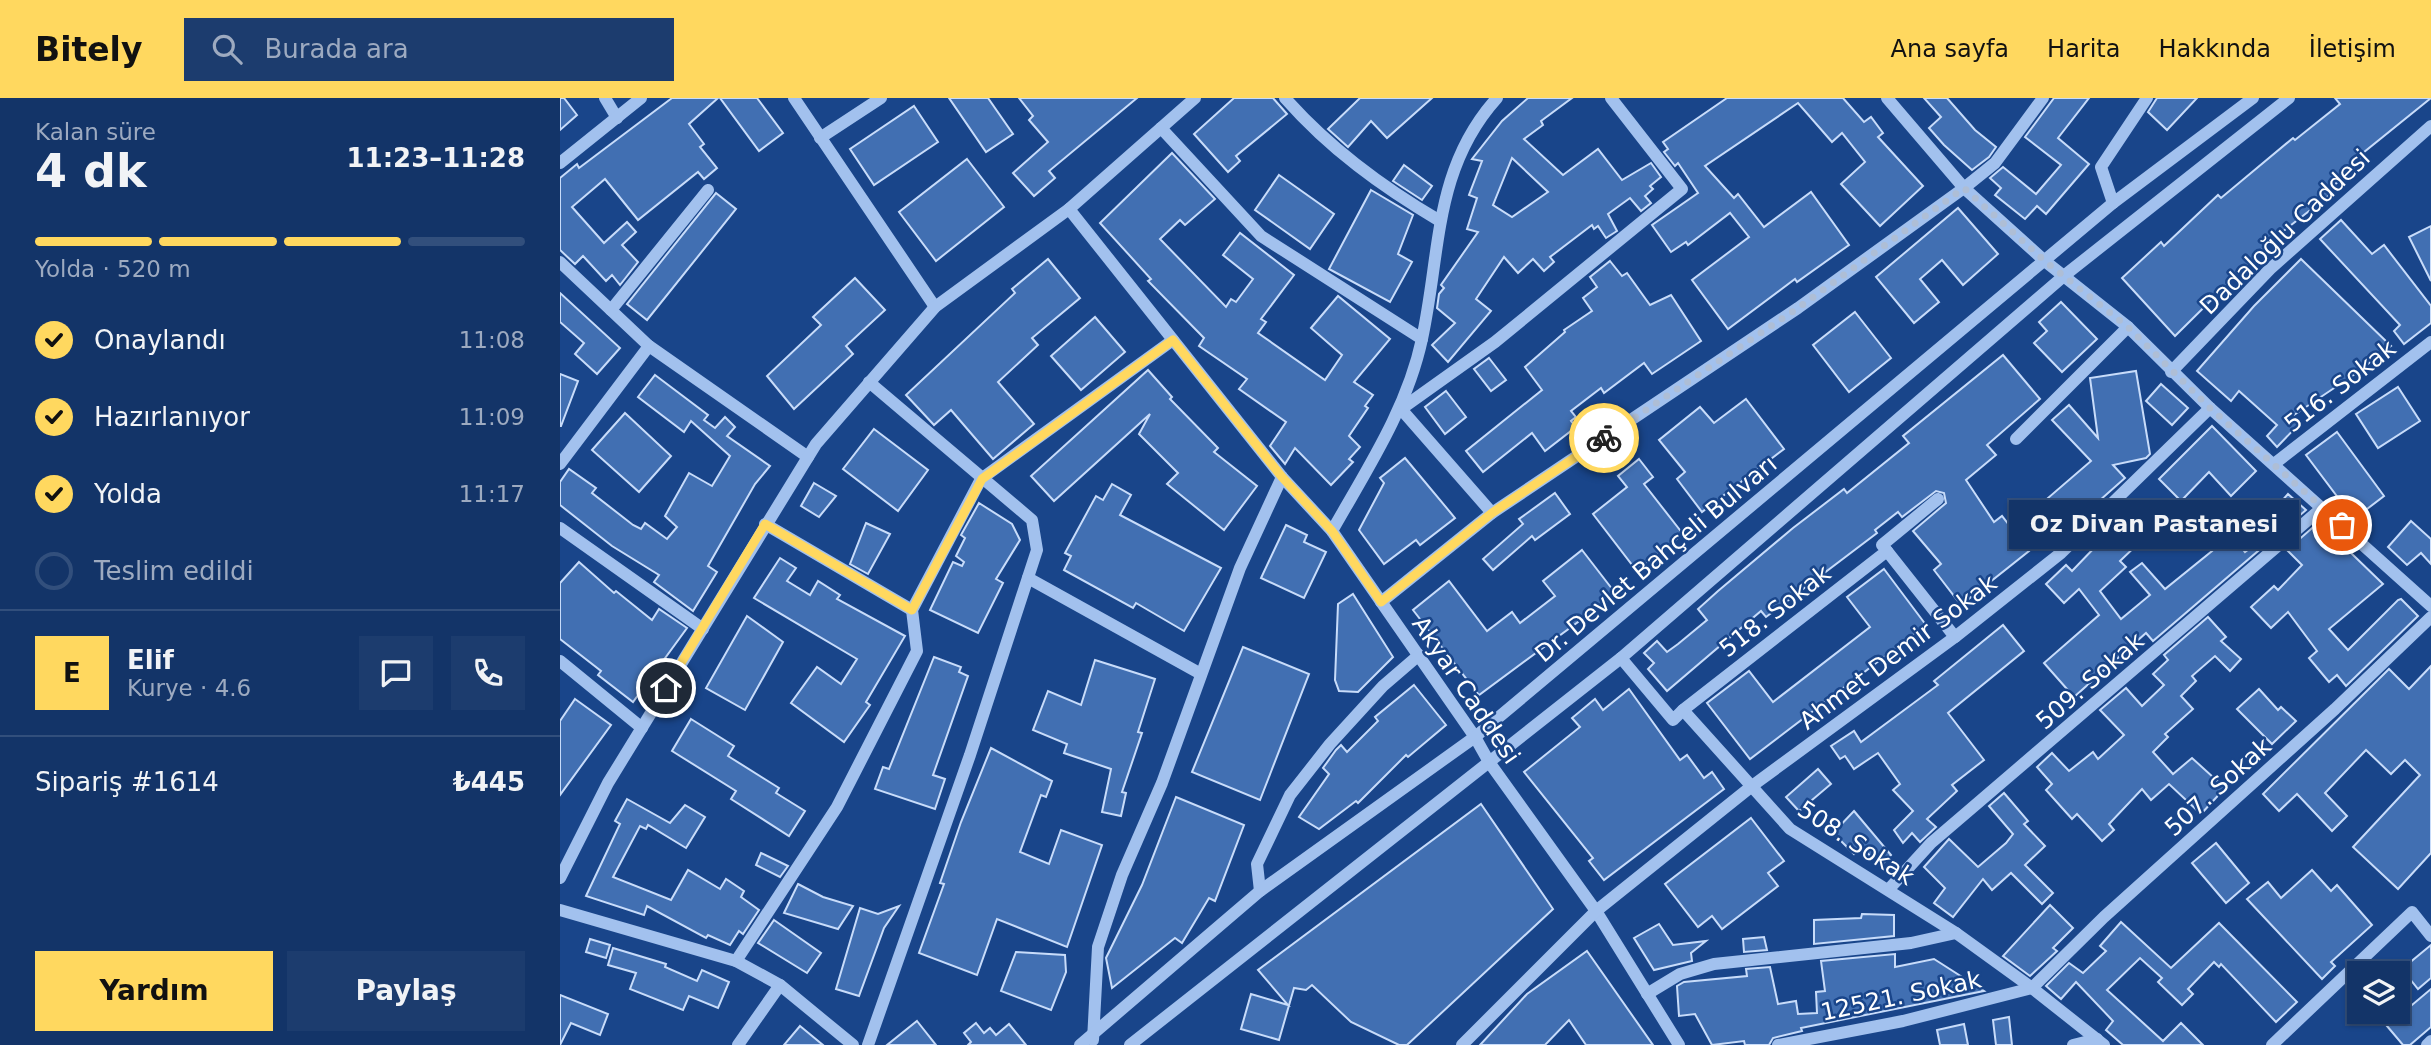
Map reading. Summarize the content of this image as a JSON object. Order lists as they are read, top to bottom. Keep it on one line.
{"streets":{"street":["Dadaloğlu Caddesi","516. Sokak","Dr. Devlet Bahçeli Bulvarı","518. Sokak","Ahmet Demir Sokak","509. Sokak","Akyar Caddesi","507. Sokak","508. Sokak","12521. Sokak"]},"crossings":[["Dr. Devlet Bahçeli Bulvarı","Akyar Caddesi"],["518. Sokak","508. Sokak"],["Ahmet Demir Sokak","Akyar Caddesi"],["Ahmet Demir Sokak","508. Sokak"],["509. Sokak","508. Sokak"],["507. Sokak","508. Sokak"],["507. Sokak","12521. Sokak"],["508. Sokak","12521. Sokak"]],"places":["Oz Divan Pastanesi"],"page":{"header":"Bitely","search":"Burada ara","nav":["Ana sayfa","Harita","Hakkında","İletişim"],"heading":["4 dk","Kalan süre","11:23–11:28"],"panel":["Elif","Kurye · 4.6","Sipariş #1614","₺445"],"bar":"Yolda · 520 m","list":[["Onaylandı","11:08"],["Hazırlanıyor","11:09"],["Yolda","11:17"],"Teslim edildi"],"bubble":"Oz Divan Pastanesi","round":"E","buttons":["Yardım","Paylaş"]}}
